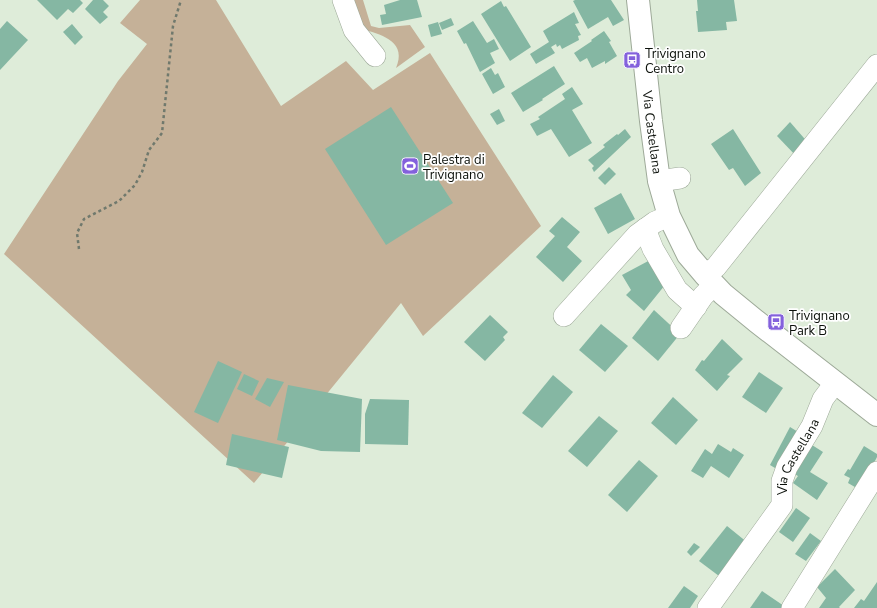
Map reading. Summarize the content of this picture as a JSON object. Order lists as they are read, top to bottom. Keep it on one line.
{"streets":{"main road":["Via Castellana"]},"places":{"bus stop":["Trivignano Centro","Trivignano Park B"],"sports":["Palestra di Trivignano"]}}
